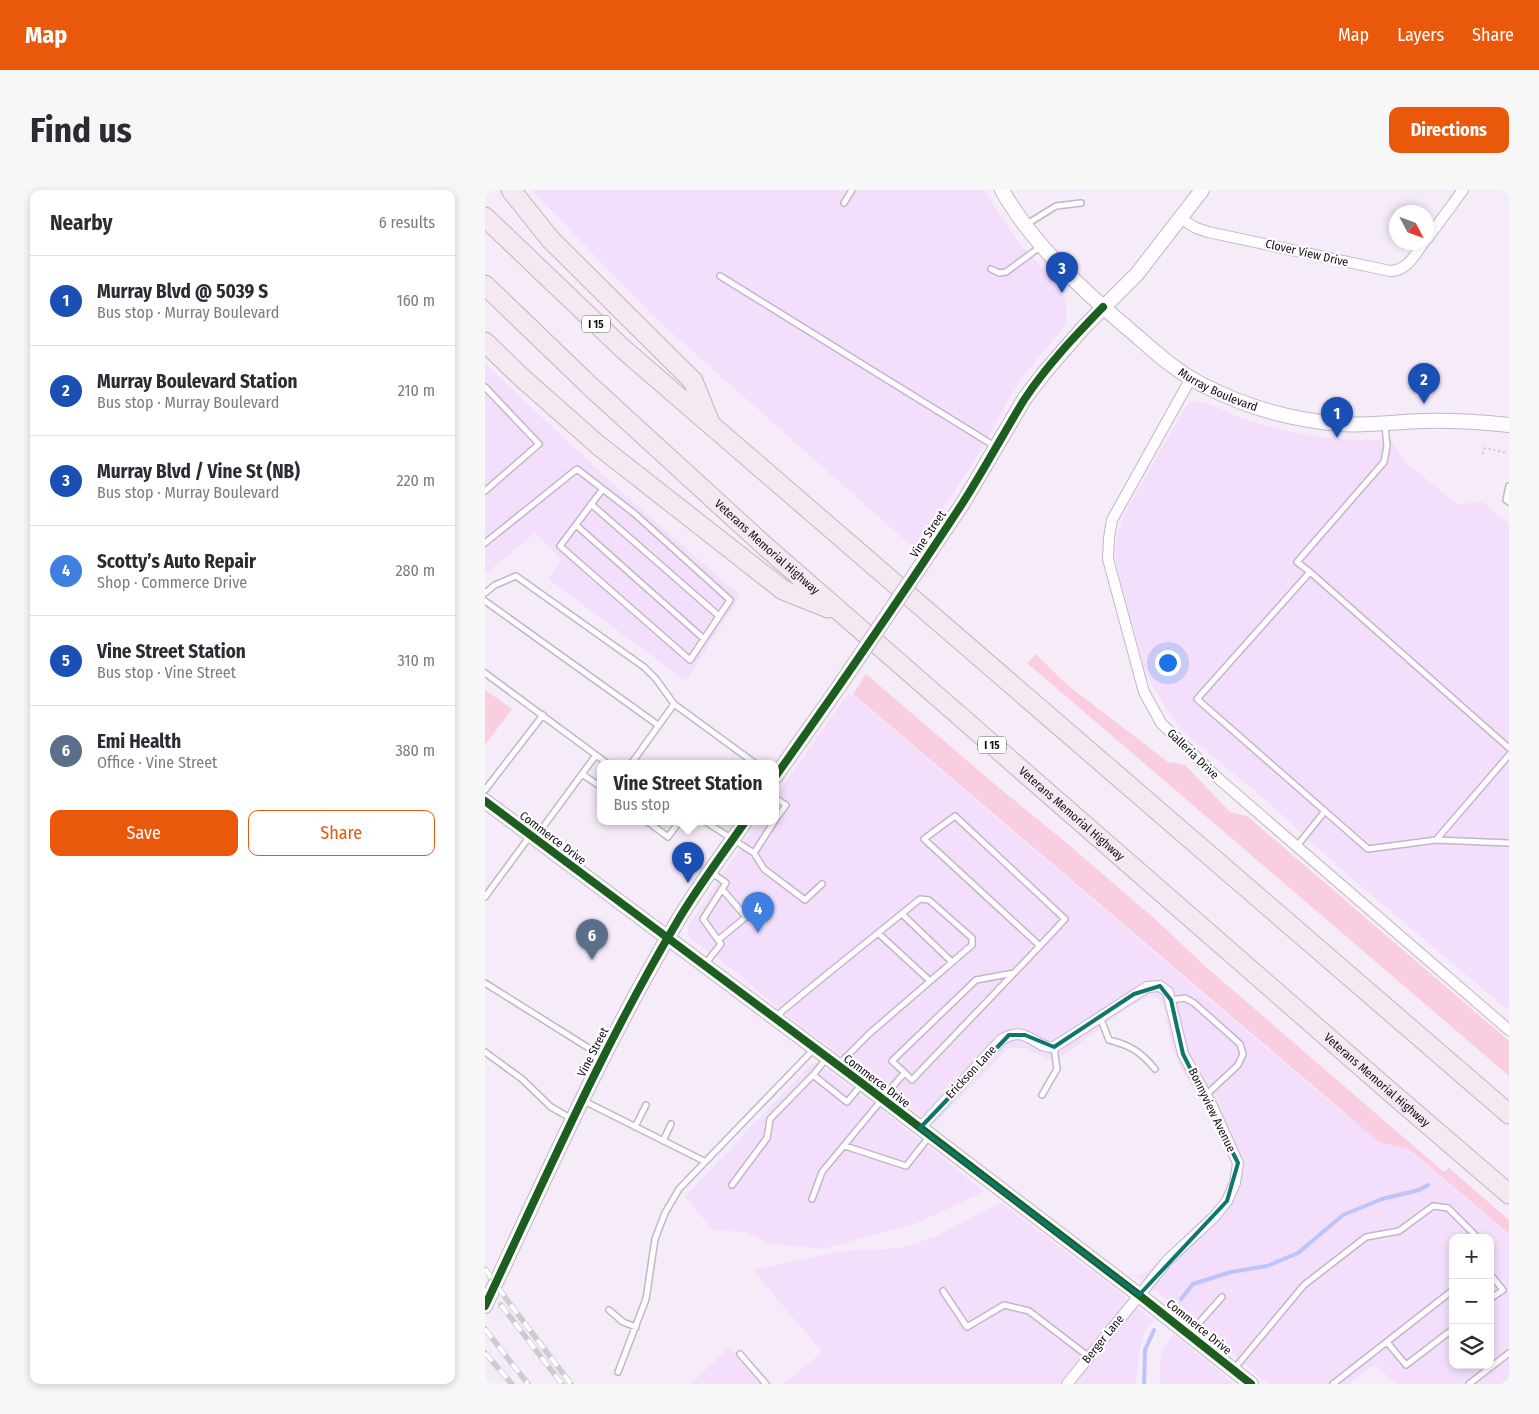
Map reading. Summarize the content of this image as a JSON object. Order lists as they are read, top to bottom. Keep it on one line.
{"streets":{"highway":["I 15","Veterans Memorial Highway"],"street":["Clover View Drive","Murray Boulevard","Vine Street","Galleria Drive","Commerce Drive","Erickson Lane","Bonnyview Avenue","Berger Lane"]},"crossings":[["Clover View Drive","Vine Street"],["Murray Boulevard","Vine Street"],["Murray Boulevard","Galleria Drive"],["Vine Street","Commerce Drive"],["Commerce Drive","Erickson Lane"],["Commerce Drive","Bonnyview Avenue"],["Commerce Drive","Berger Lane"],["Bonnyview Avenue","Berger Lane"]],"north":"bottom right","page":{"header":"Map","nav":["Map","Layers","Share"],"buttons":["Directions",["Save","Share"]],"title":"Find us","heading":["Nearby","6 results"],"pins":["3","2","1","5","4","6"],"list":[{"mark":"1","name":"Murray Blvd @ 5039 S","note":"Bus stop · Murray Boulevard","value":"160 m"},{"mark":"2","name":"Murray Boulevard Station","note":"Bus stop · Murray Boulevard","value":"210 m"},{"mark":"3","name":"Murray Blvd / Vine St (NB)","note":"Bus stop · Murray Boulevard","value":"220 m"},{"mark":"4","name":"Scotty’s Auto Repair","note":"Shop · Commerce Drive","value":"280 m"},{"mark":"5","name":"Vine Street Station","note":"Bus stop · Vine Street","value":"310 m"},{"mark":"6","name":"Emi Health","note":"Office · Vine Street","value":"380 m"}],"popup":["Vine Street Station","Bus stop"],"map_buttons":["+","−"]}}
